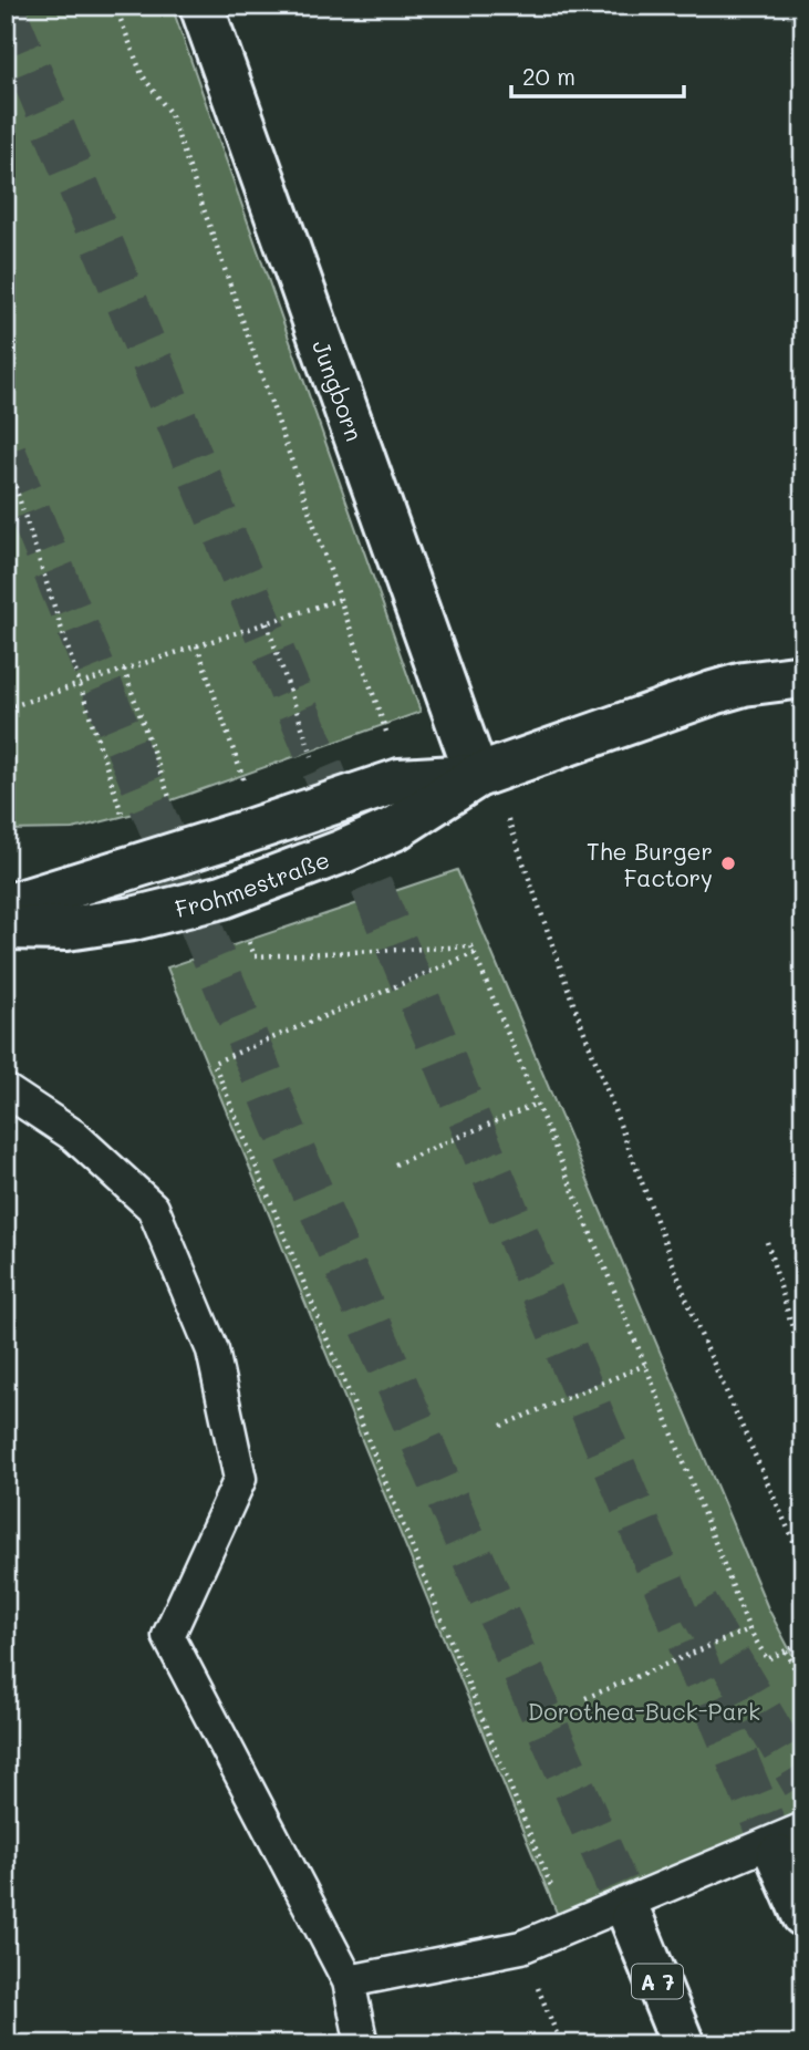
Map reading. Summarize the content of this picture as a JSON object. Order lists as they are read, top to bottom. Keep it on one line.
{"streets":{"main road":["Jungborn","Frohmestraße","A 7"]},"crossings":[["Jungborn","Frohmestraße"]],"parks":["Dorothea-Buck-Park"],"places":["The Burger Factory"],"scale_bar":"20 m"}
